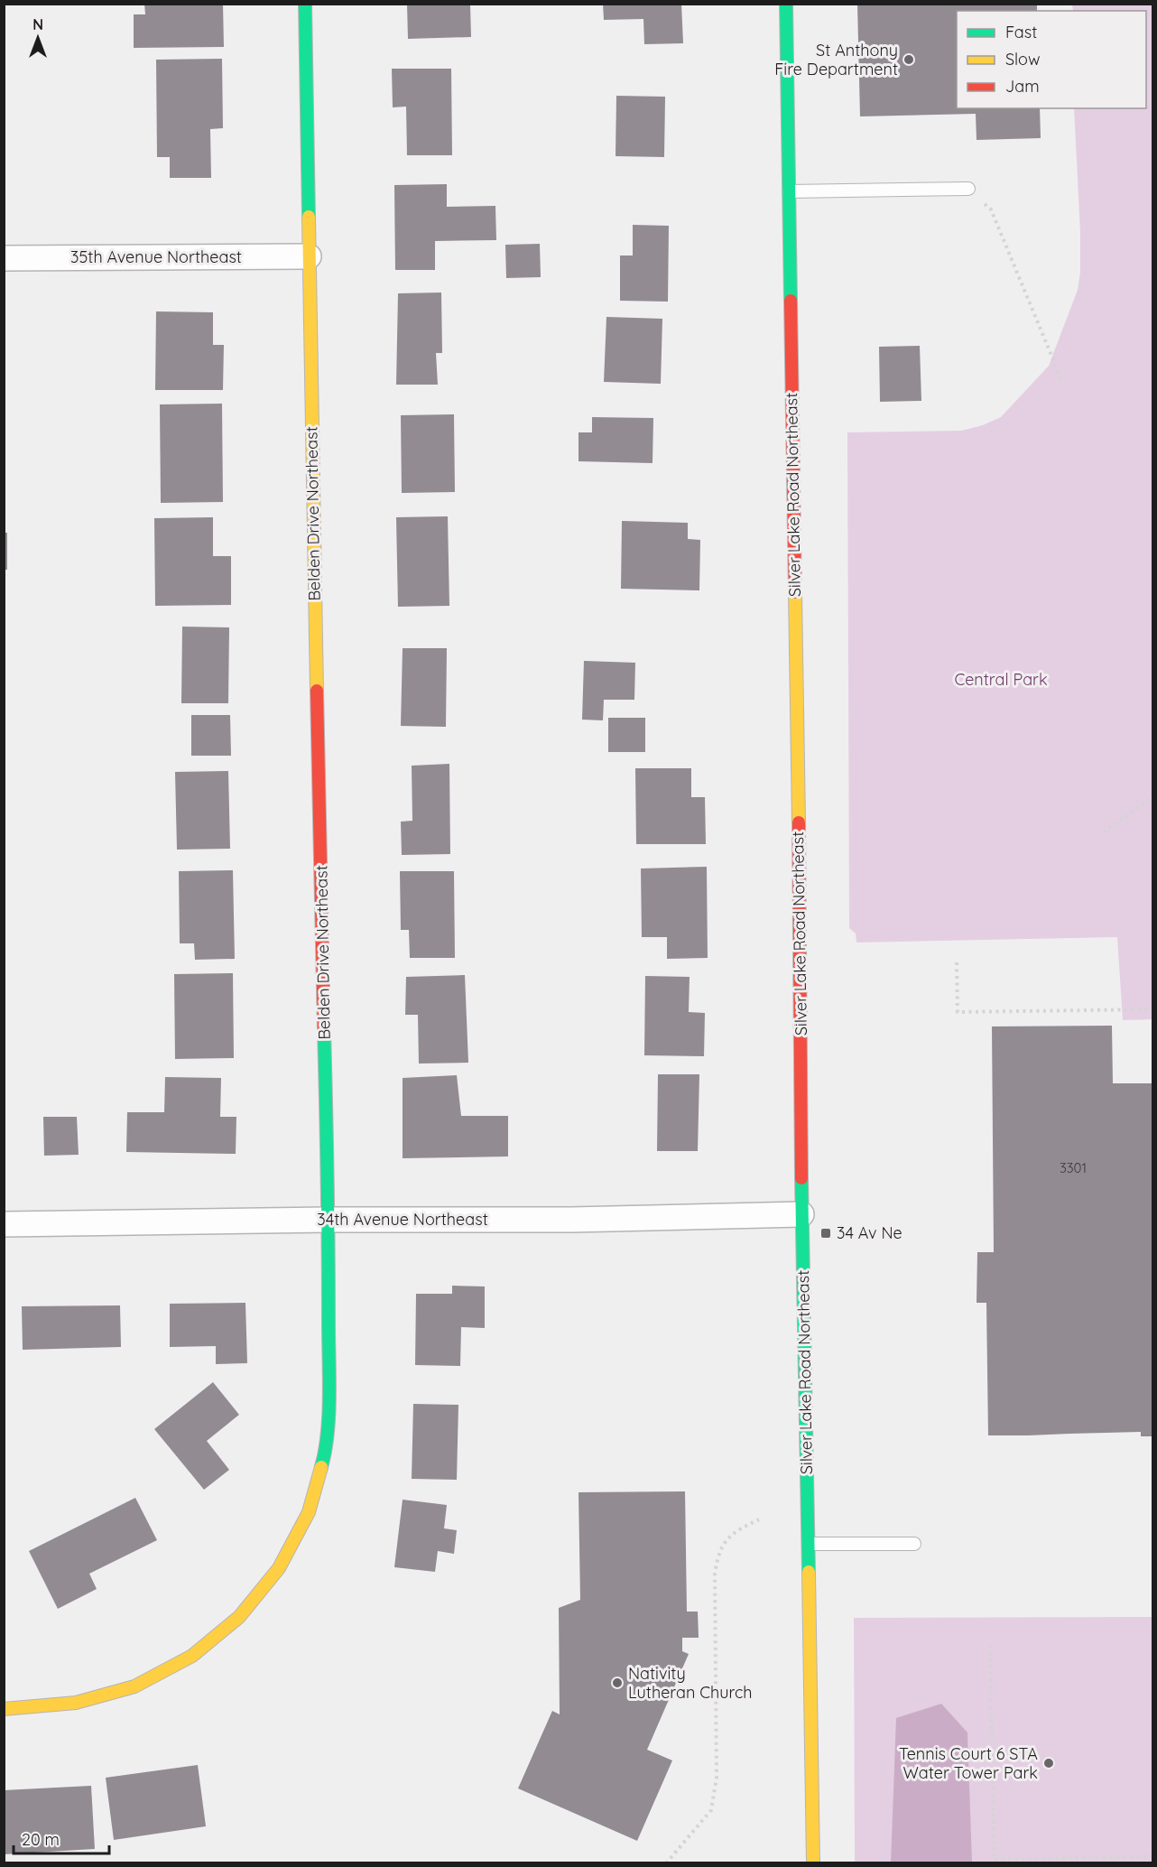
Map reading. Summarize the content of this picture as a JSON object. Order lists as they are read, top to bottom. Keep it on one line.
{"streets":{"street":["35th Avenue Northeast","Silver Lake Road Northeast","Belden Drive Northeast","34th Avenue Northeast"]},"crossings":[["35th Avenue Northeast","Belden Drive Northeast"],["Silver Lake Road Northeast","34th Avenue Northeast"],["Belden Drive Northeast","34th Avenue Northeast"]],"parks":["Central Park"],"places":{"other":["St Anthony Fire Department","Nativity Lutheran Church","Tennis Court 6 STA Water Tower Park"],"transit":["34 Av Ne"]},"house_numbers":["3301"],"legend":["Fast","Slow","Jam"],"scale_bar":"20 m","north":"top"}
